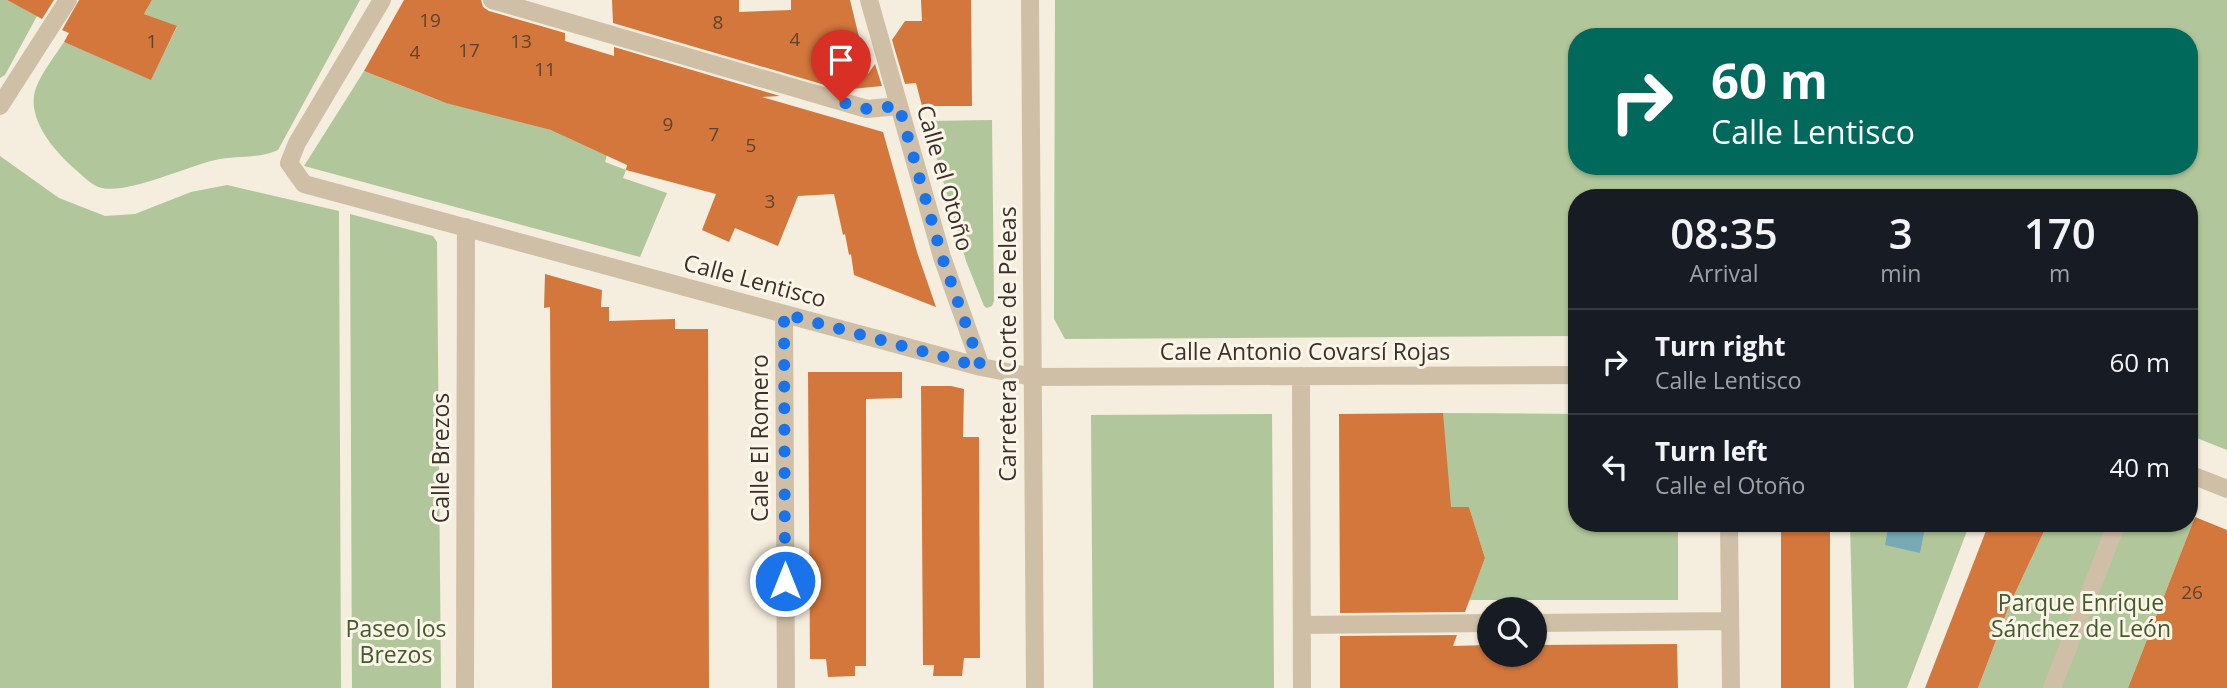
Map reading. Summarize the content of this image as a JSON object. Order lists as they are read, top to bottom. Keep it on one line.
{"streets":{"street":["Calle el Otoño","Calle Lentisco","Carretera Corte de Peleas","Calle Antonio Covarsí Rojas","Calle El Romero","Calle Brezos"]},"crossings":[["Calle el Otoño","Calle Lentisco"],["Calle Lentisco","Carretera Corte de Peleas"],["Calle Lentisco","Calle Antonio Covarsí Rojas"],["Calle Lentisco","Calle El Romero"],["Calle Lentisco","Calle Brezos"],["Carretera Corte de Peleas","Calle Antonio Covarsí Rojas"]],"parks":["Parque Enrique Sánchez de León","Paseo los Brezos"],"house_numbers":["19","8","4","1","13","17","4","11","9","7","5","3","26"],"page":{"turn":["60 m","Calle Lentisco"],"eta":["08:35","Arrival","3","min","170","m"],"list":[{"name":"Turn right","note":"Calle Lentisco","value":"60 m"},{"name":"Turn left","note":"Calle el Otoño","value":"40 m"}]}}
